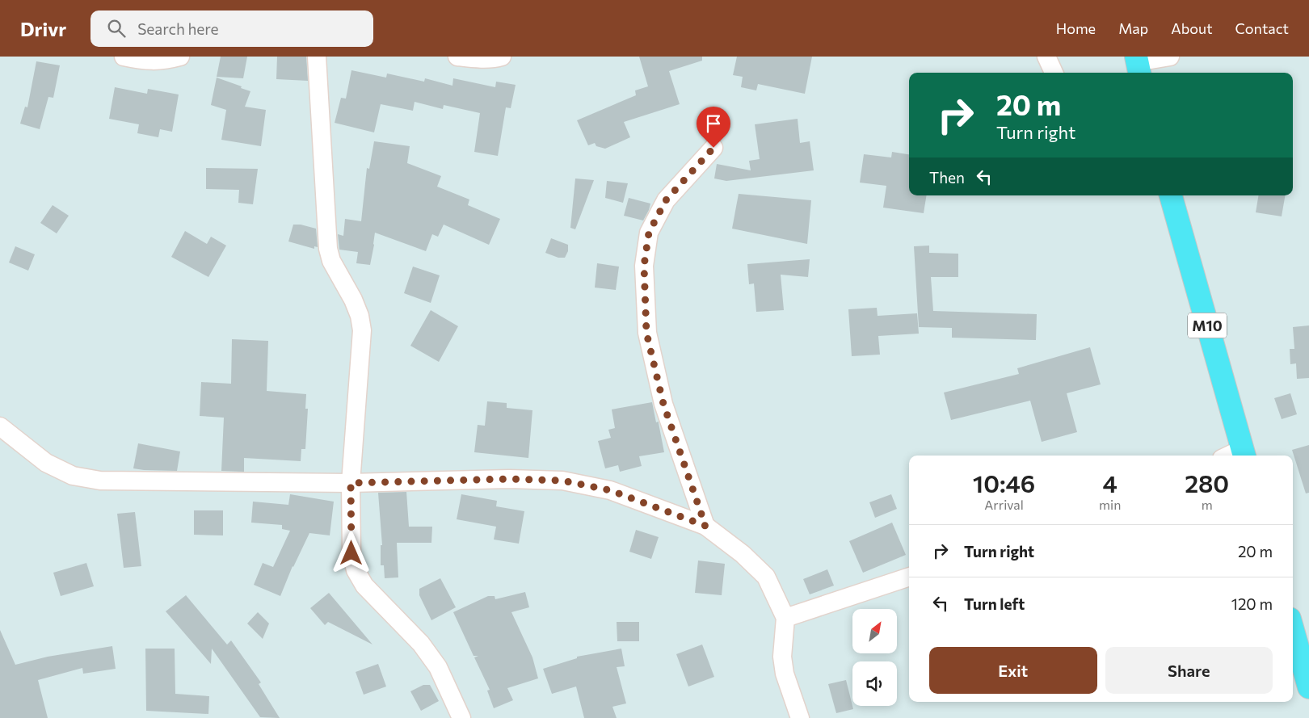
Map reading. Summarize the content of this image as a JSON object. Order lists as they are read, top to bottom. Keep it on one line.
{"streets":{"highway":["M10"]},"north":"top right","page":{"header":"Drivr","search":"Search here","nav":["Home","Map","About","Contact"],"turn":["20 m","Turn right"],"then":"Then","eta":["10:46","Arrival","4","min","280","m"],"list":[{"name":"Turn right","value":"20 m"},{"name":"Turn left","value":"120 m"}],"buttons":["Exit","Share"]}}
